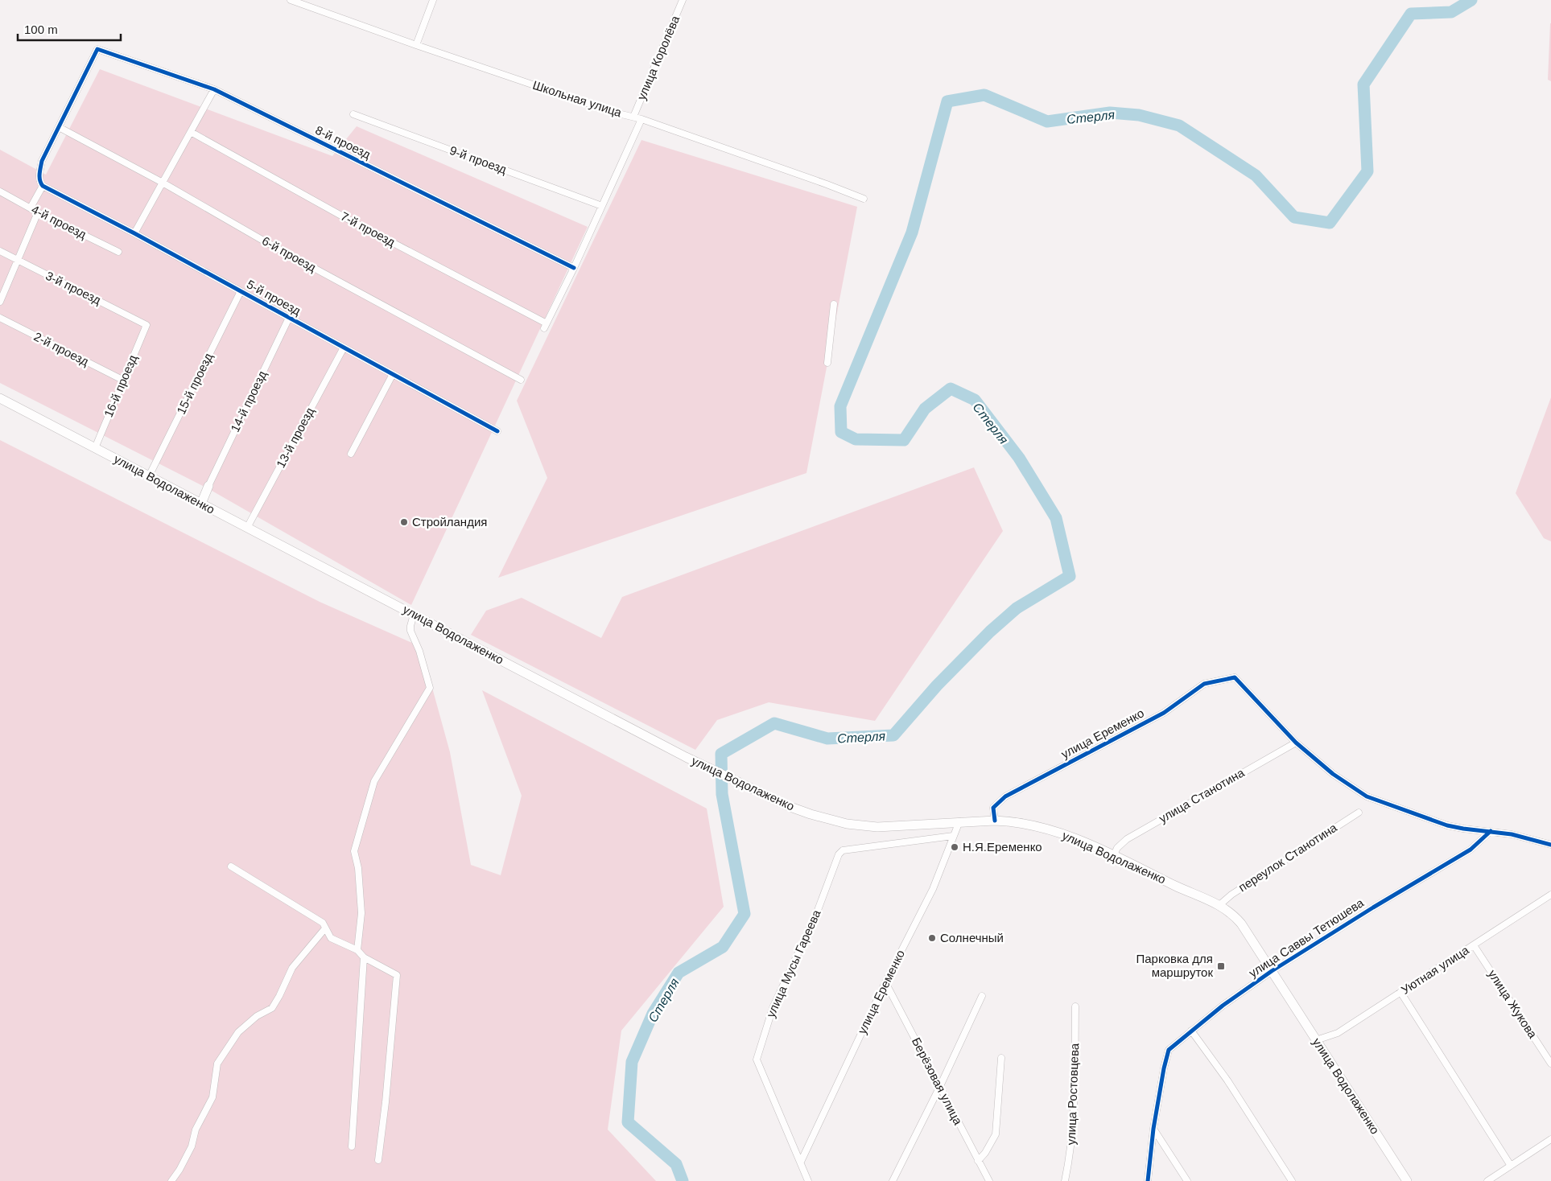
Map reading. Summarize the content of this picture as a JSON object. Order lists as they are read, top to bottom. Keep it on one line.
{"streets":{"main road":["улица Водолаженко"],"street":["улица Королёва","Школьная улица","8-й проезд","9-й проезд","4-й проезд","7-й проезд","6-й проезд","3-й проезд","5-й проезд","2-й проезд","15-й проезд","16-й проезд","14-й проезд","13-й проезд","улица Еременко","улица Станотина","переулок Станотина","улица Саввы Тетюшева","улица Мусы Гареева","Уютная улица","улица Жукова","Берёзовая улица","улица Ростовцева"]},"crossings":[["улица Королёва","Школьная улица"],["8-й проезд","7-й проезд"],["8-й проезд","6-й проезд"],["3-й проезд","16-й проезд"],["5-й проезд","15-й проезд"],["5-й проезд","14-й проезд"],["5-й проезд","13-й проезд"],["2-й проезд","16-й проезд"],["15-й проезд","улица Водолаженко"],["16-й проезд","улица Водолаженко"],["13-й проезд","улица Водолаженко"],["улица Водолаженко","улица Еременко"],["улица Водолаженко","улица Станотина"],["улица Водолаженко","переулок Станотина"],["улица Водолаженко","улица Саввы Тетюшева"],["улица Водолаженко","Уютная улица"],["улица Еременко","улица Станотина"],["улица Еременко","улица Мусы Гареева"],["улица Еременко","Берёзовая улица"],["Уютная улица","улица Жукова"]],"water":["Стерля"],"places":{"other":["Стройландия","Н.Я.Еременко","Солнечный"],"transit":["Парковка для маршруток"]},"scale_bar":"100 m"}
